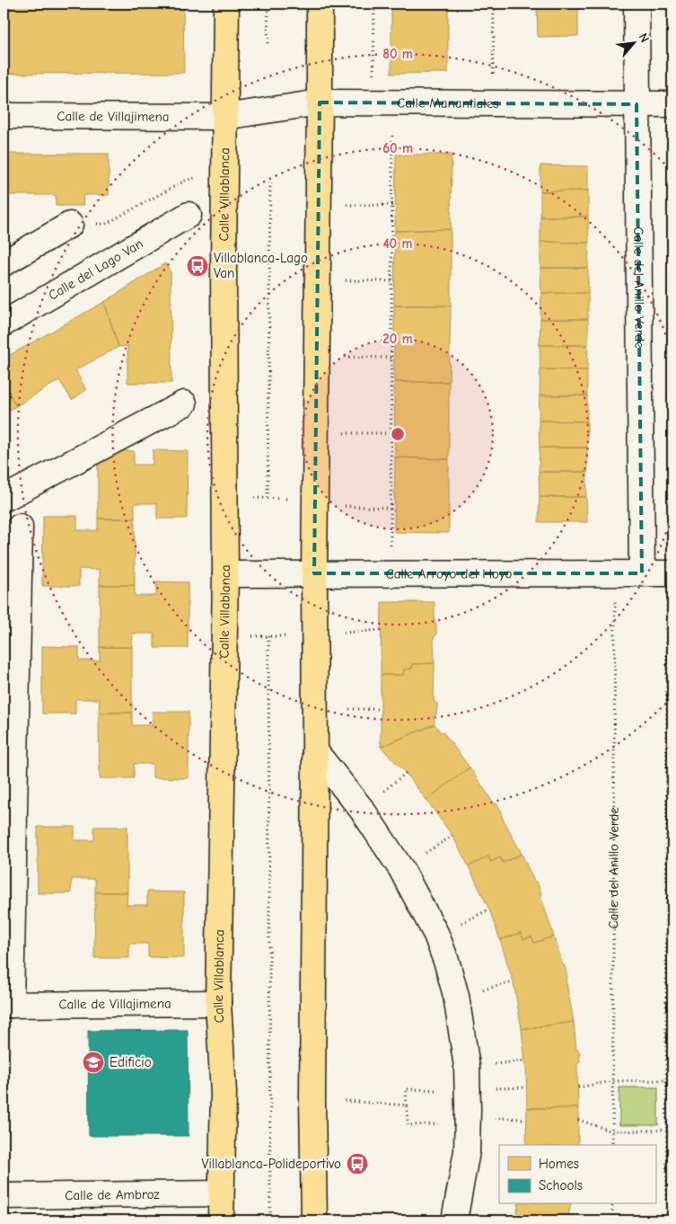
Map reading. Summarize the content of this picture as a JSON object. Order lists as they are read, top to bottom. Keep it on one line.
{"streets":{"main road":["Calle Villablanca"],"street":["Calle Manantiales","Calle de Villajimena","Calle del Lago Van","Calle del Anillo Verde","Calle Arroyo del Hoyo","Calle de Ambroz"]},"crossings":[["Calle Manantiales","Calle de Villajimena"],["Calle Manantiales","Calle Villablanca"],["Calle Manantiales","Calle del Anillo Verde"],["Calle de Villajimena","Calle Villablanca"],["Calle Villablanca","Calle Arroyo del Hoyo"],["Calle Villablanca","Calle de Ambroz"],["Calle del Anillo Verde","Calle Arroyo del Hoyo"]],"places":{"bus stop":["Villablanca-Lago Van","Villablanca-Polideportivo"],"school or university":["Edificio"]},"legend":["Homes","Schools"],"north":"top right","rings":["80 m","60 m","40 m","20 m"]}
